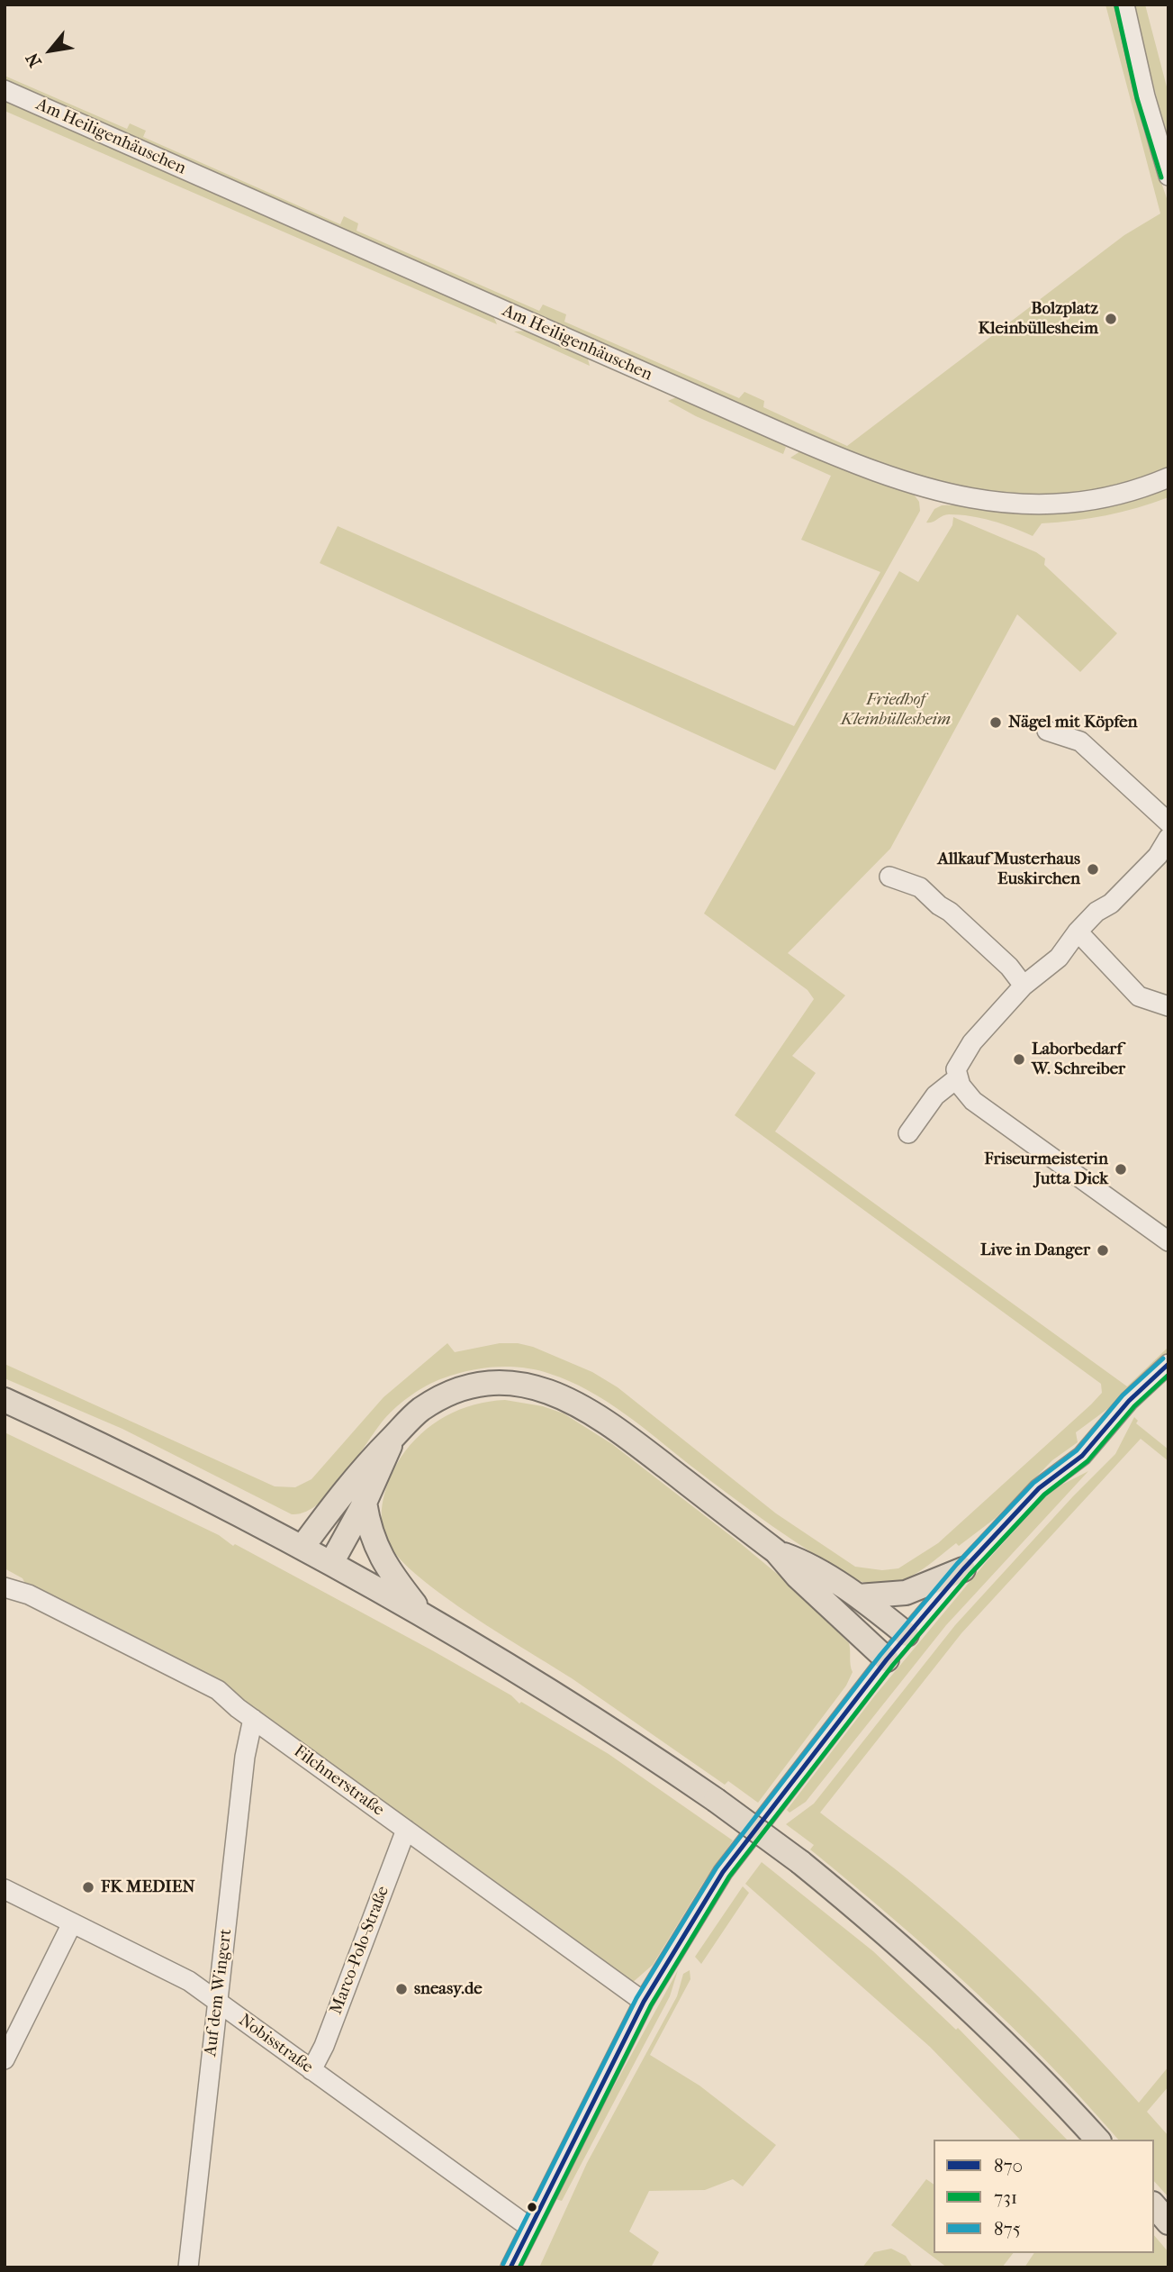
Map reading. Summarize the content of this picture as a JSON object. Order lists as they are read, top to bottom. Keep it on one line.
{"streets":{"street":["Am Heiligenhäuschen","Filchnerstraße","Marco-Polo-Straße","Auf dem Wingert","Nobisstraße"]},"crossings":[["Filchnerstraße","Marco-Polo-Straße"],["Filchnerstraße","Auf dem Wingert"],["Marco-Polo-Straße","Nobisstraße"],["Auf dem Wingert","Nobisstraße"]],"parks":["Friedhof Kleinbüllesheim"],"places":["Bolzplatz Kleinbüllesheim","Nägel mit Köpfen","Allkauf Musterhaus Euskirchen","Laborbedarf W. Schreiber","Friseurmeisterin Jutta Dick","Live in Danger","FK MEDIEN","sneasy.de"],"lines":["transit line 731","transit line 875","transit line 870"],"legend":["870","731","875"],"north":"bottom left"}
